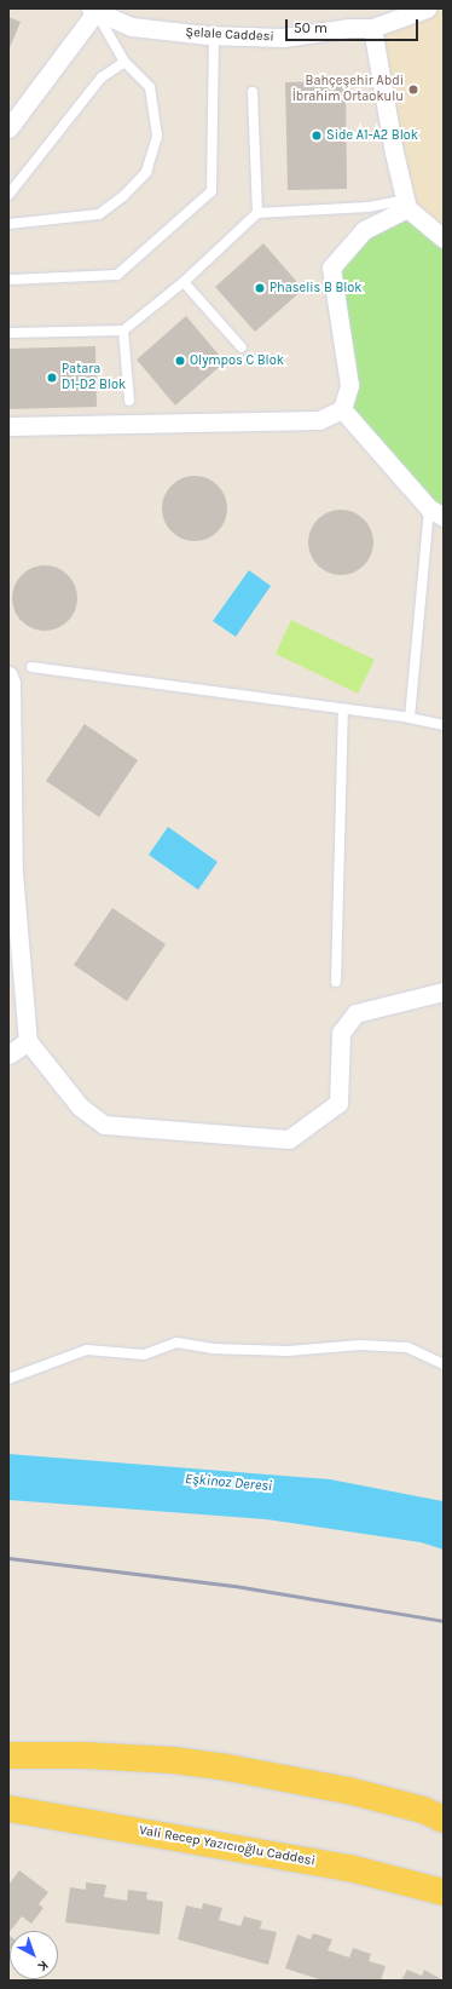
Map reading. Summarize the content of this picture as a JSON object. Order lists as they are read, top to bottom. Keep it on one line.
{"streets":{"main road":["Vali Recep Yazıcıoğlu Caddesi"],"street":["Şelale Caddesi"]},"water":["Eşkinoz Deresi"],"places":["Bahçeşehir Abdi İbrahim Ortaokulu","Side A1-A2 Blok","Phaselis B Blok","Olympos C Blok","Patara D1-D2 Blok"],"scale_bar":"50 m","north":"bottom right"}
